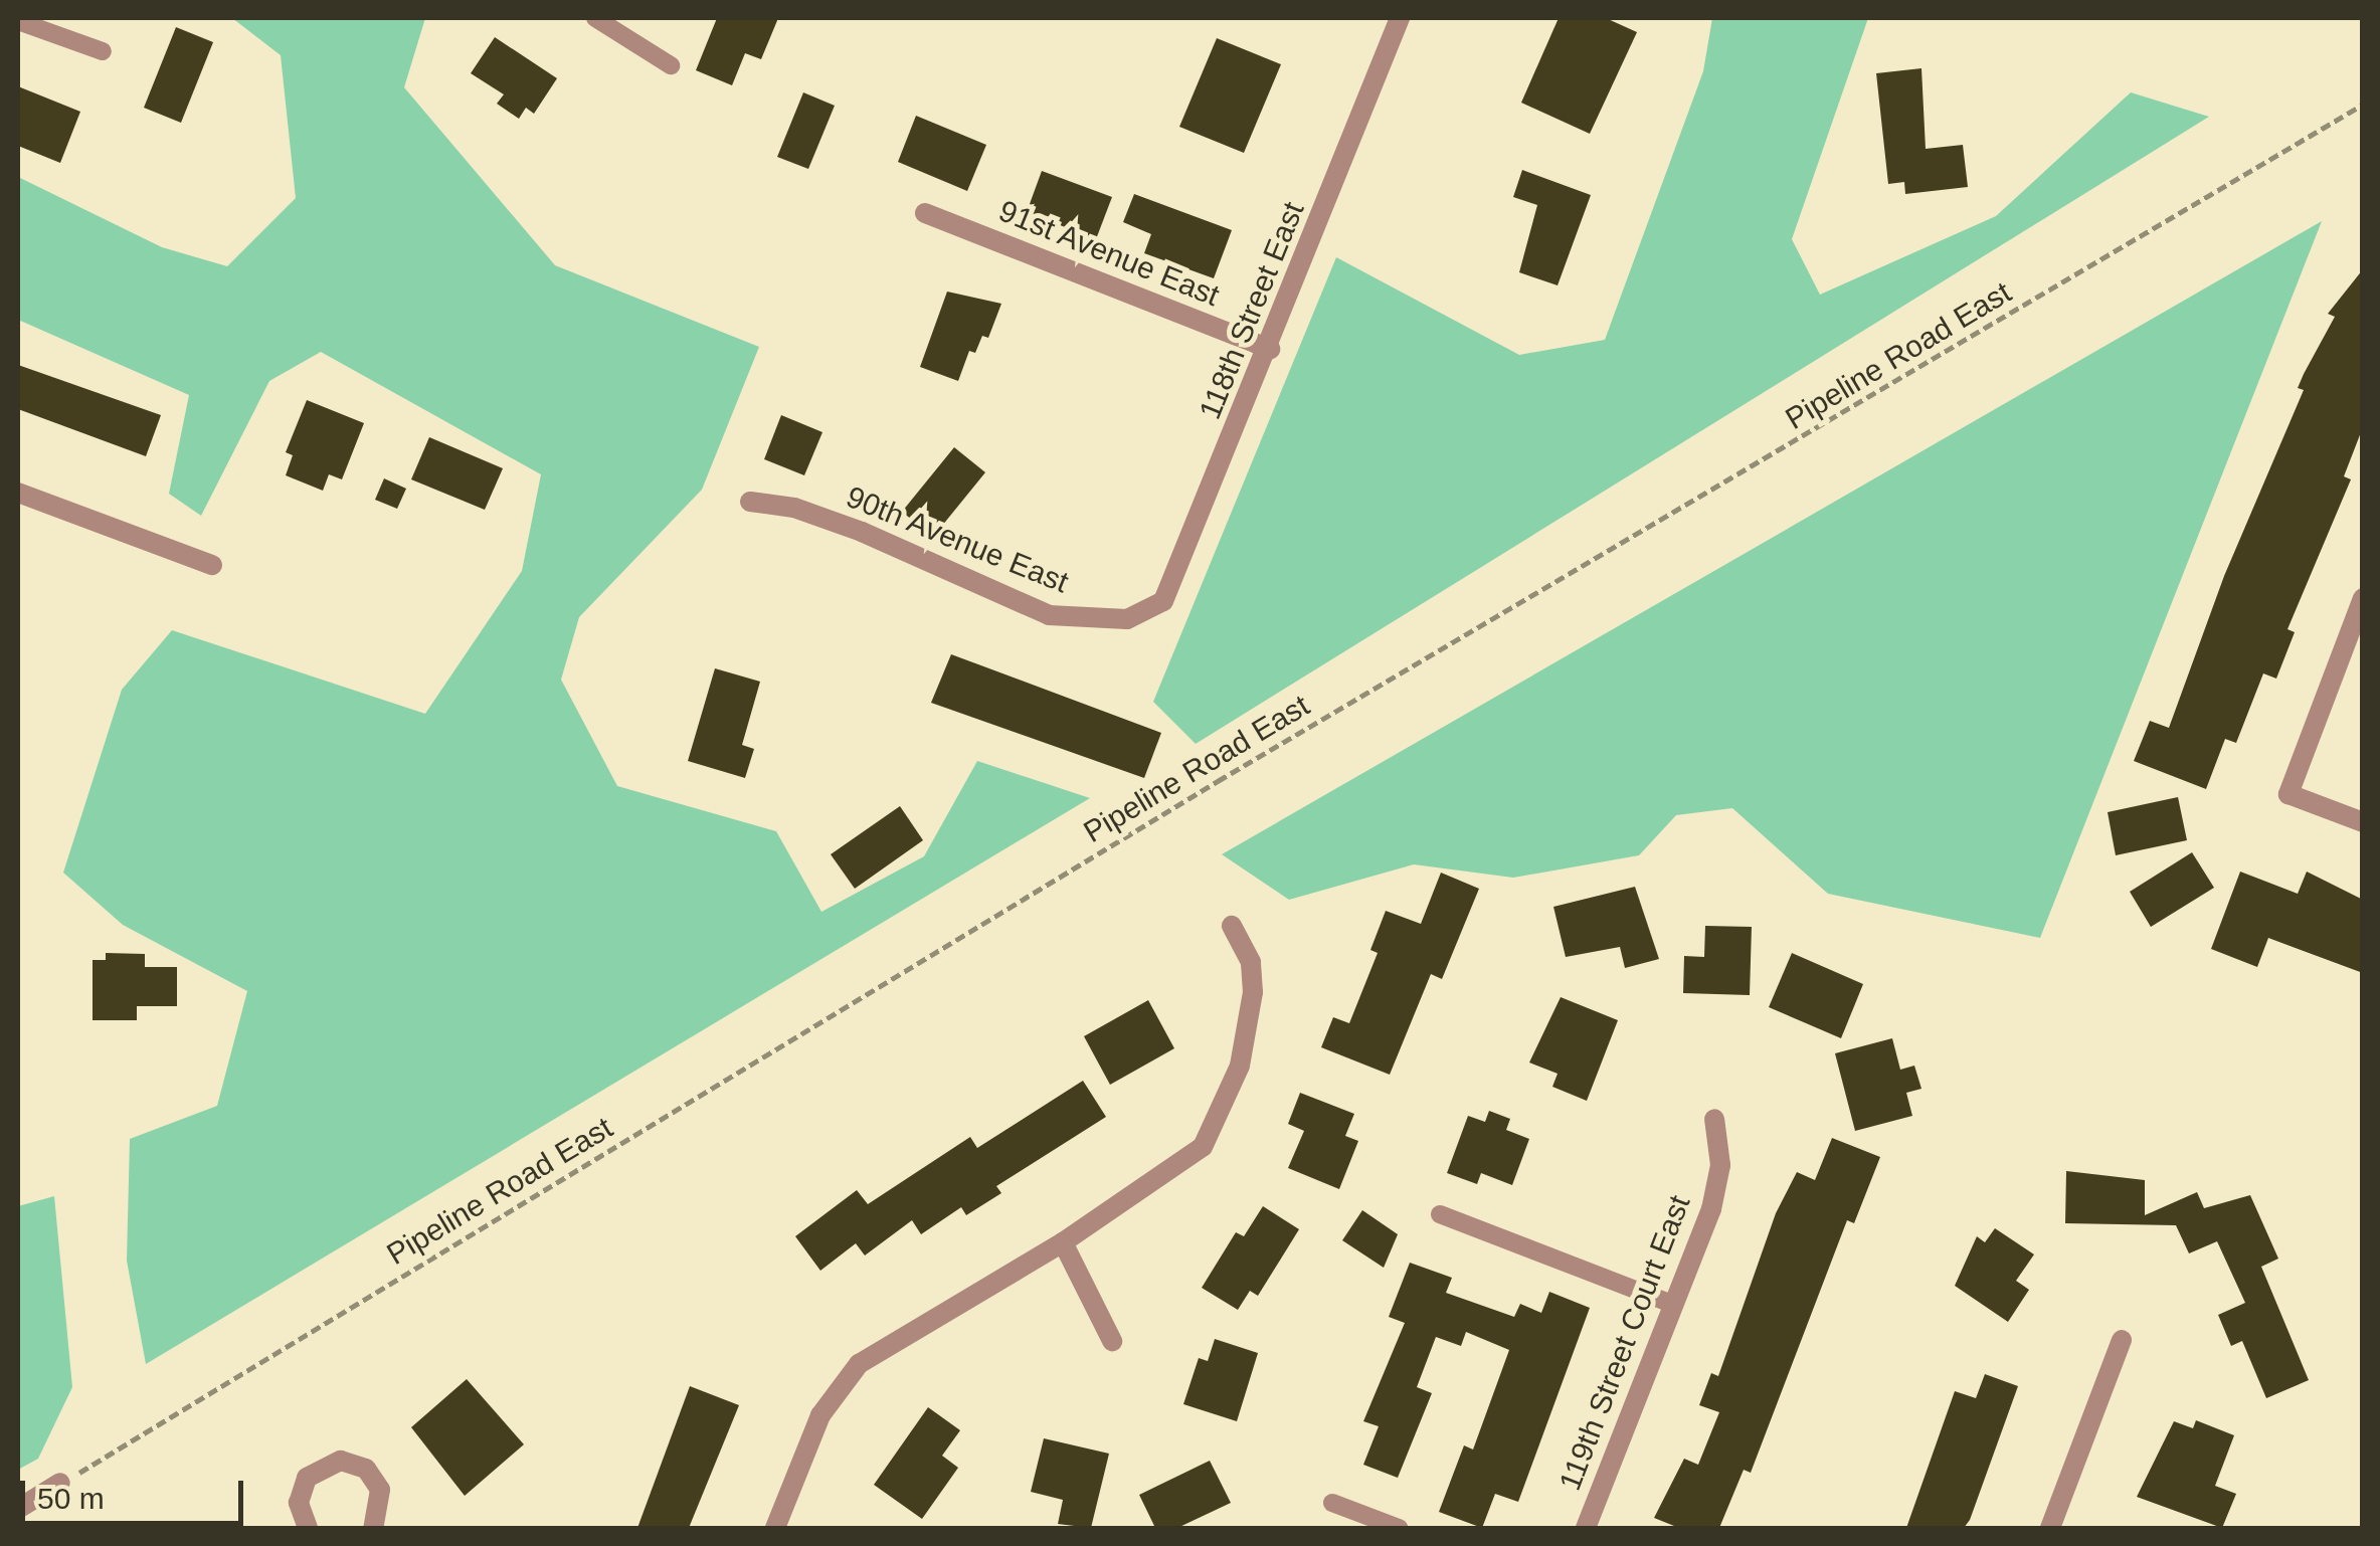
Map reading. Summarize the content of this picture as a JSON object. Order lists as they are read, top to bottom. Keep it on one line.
{"streets":{"street":["91st Avenue East","118th Street East","90th Avenue East","119th Street Court East"],"path":["Pipeline Road East"]},"crossings":[["91st Avenue East","118th Street East"],["118th Street East","90th Avenue East"]],"scale_bar":"50 m"}
